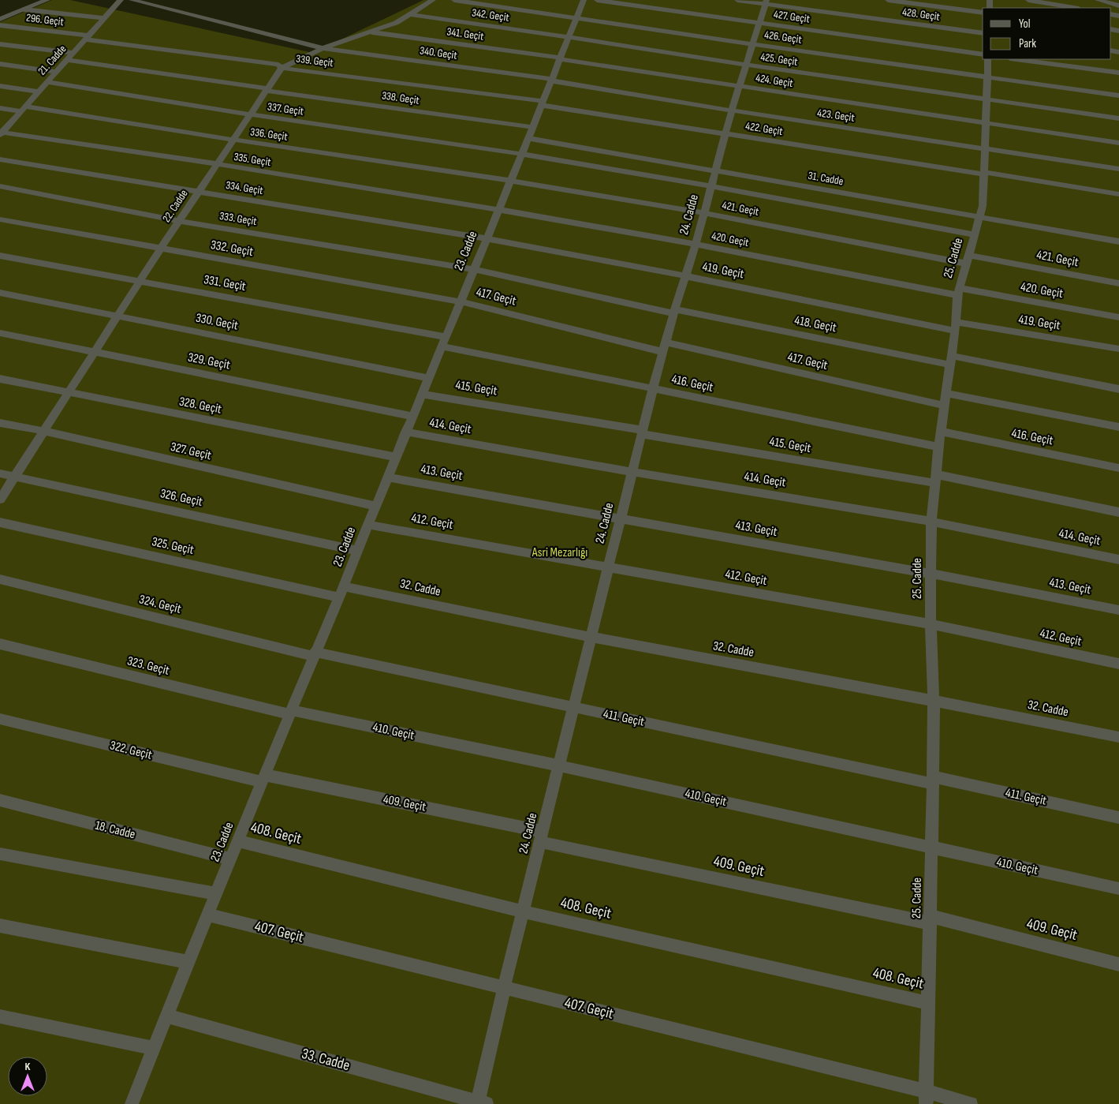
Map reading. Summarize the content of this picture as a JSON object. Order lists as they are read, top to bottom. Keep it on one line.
{"streets":{"street":["428. Geçit","342. Geçit","427. Geçit","296. Geçit","341. Geçit","426. Geçit","340. Geçit","425. Geçit","21. Cadde","339. Geçit","424. Geçit","338. Geçit","337. Geçit","423. Geçit","422. Geçit","336. Geçit","335. Geçit","31. Cadde","334. Geçit","22. Cadde","421. Geçit","24. Cadde","333. Geçit","420. Geçit","332. Geçit","23. Cadde","25. Cadde","419. Geçit","331. Geçit","417. Geçit","418. Geçit","329. Geçit","416. Geçit","415. Geçit","328. Geçit","414. Geçit","327. Geçit","413. Geçit","326. Geçit","412. Geçit","325. Geçit","32. Cadde","324. Geçit","323. Geçit","411. Geçit","410. Geçit","322. Geçit","409. Geçit","18. Cadde","408. Geçit","407. Geçit","33. Cadde"],"lane":["330. Geçit"]},"crossings":[["428. Geçit","24. Cadde"],["342. Geçit","425. Geçit"],["342. Geçit","22. Cadde"],["342. Geçit","23. Cadde"],["427. Geçit","24. Cadde"],["296. Geçit","21. Cadde"],["296. Geçit","339. Geçit"],["341. Geçit","424. Geçit"],["341. Geçit","22. Cadde"],["341. Geçit","23. Cadde"],["426. Geçit","24. Cadde"],["426. Geçit","23. Cadde"],["426. Geçit","25. Cadde"],["340. Geçit","423. Geçit"],["340. Geçit","22. Cadde"],["340. Geçit","23. Cadde"],["425. Geçit","24. Cadde"],["425. Geçit","23. Cadde"],["425. Geçit","25. Cadde"],["21. Cadde","339. Geçit"],["21. Cadde","338. Geçit"],["21. Cadde","337. Geçit"],["21. Cadde","336. Geçit"],["21. Cadde","335. Geçit"],["339. Geçit","422. Geçit"],["339. Geçit","22. Cadde"],["339. Geçit","23. Cadde"],["424. Geçit","24. Cadde"],["424. Geçit","23. Cadde"],["424. Geçit","25. Cadde"],["338. Geçit","22. Cadde"],["338. Geçit","23. Cadde"],["337. Geçit","22. Cadde"],["337. Geçit","24. Cadde"],["337. Geçit","23. Cadde"],["337. Geçit","25. Cadde"],["423. Geçit","24. Cadde"],["423. Geçit","23. Cadde"],["423. Geçit","25. Cadde"],["422. Geçit","24. Cadde"],["422. Geçit","23. Cadde"],["422. Geçit","25. Cadde"],["336. Geçit","22. Cadde"],["336. Geçit","421. Geçit"],["336. Geçit","23. Cadde"],["335. Geçit","22. Cadde"],["335. Geçit","420. Geçit"],["335. Geçit","23. Cadde"],["31. Cadde","24. Cadde"],["31. Cadde","23. Cadde"],["31. Cadde","25. Cadde"],["334. Geçit","22. Cadde"],["334. Geçit","23. Cadde"],["334. Geçit","419. Geçit"],["22. Cadde","333. Geçit"],["22. Cadde","332. Geçit"],["22. Cadde","331. Geçit"],["22. Cadde","330. Geçit"],["22. Cadde","329. Geçit"],["22. Cadde","328. Geçit"],["22. Cadde","327. Geçit"],["22. Cadde","326. Geçit"],["421. Geçit","24. Cadde"],["421. Geçit","23. Cadde"],["421. Geçit","25. Cadde"],["24. Cadde","420. Geçit"],["24. Cadde","419. Geçit"],["24. Cadde","417. Geçit"],["24. Cadde","418. Geçit"],["24. Cadde","416. Geçit"],["24. Cadde","415. Geçit"],["24. Cadde","414. Geçit"],["24. Cadde","413. Geçit"],["24. Cadde","412. Geçit"],["24. Cadde","32. Cadde"],["24. Cadde","411. Geçit"],["24. Cadde","410. Geçit"],["24. Cadde","409. Geçit"],["24. Cadde","408. Geçit"],["24. Cadde","407. Geçit"],["24. Cadde","33. Cadde"],["333. Geçit","23. Cadde"],["333. Geçit","418. Geçit"],["420. Geçit","23. Cadde"],["420. Geçit","25. Cadde"],["332. Geçit","23. Cadde"],["332. Geçit","417. Geçit"],["23. Cadde","419. Geçit"],["23. Cadde","331. Geçit"],["23. Cadde","417. Geçit"],["23. Cadde","330. Geçit"],["23. Cadde","418. Geçit"],["23. Cadde","329. Geçit"],["23. Cadde","416. Geçit"],["23. Cadde","415. Geçit"],["23. Cadde","328. Geçit"],["23. Cadde","414. Geçit"],["23. Cadde","327. Geçit"],["23. Cadde","413. Geçit"],["23. Cadde","326. Geçit"],["23. Cadde","412. Geçit"],["23. Cadde","325. Geçit"],["23. Cadde","32. Cadde"],["23. Cadde","324. Geçit"],["23. Cadde","323. Geçit"],["23. Cadde","411. Geçit"],["23. Cadde","410. Geçit"],["23. Cadde","322. Geçit"],["23. Cadde","409. Geçit"],["23. Cadde","18. Cadde"],["23. Cadde","408. Geçit"],["23. Cadde","407. Geçit"],["23. Cadde","33. Cadde"],["25. Cadde","419. Geçit"],["25. Cadde","417. Geçit"],["25. Cadde","418. Geçit"],["25. Cadde","416. Geçit"],["25. Cadde","415. Geçit"],["25. Cadde","414. Geçit"],["25. Cadde","413. Geçit"],["25. Cadde","412. Geçit"],["25. Cadde","32. Cadde"],["25. Cadde","411. Geçit"],["25. Cadde","410. Geçit"],["25. Cadde","409. Geçit"],["25. Cadde","408. Geçit"],["25. Cadde","407. Geçit"],["331. Geçit","416. Geçit"],["324. Geçit","411. Geçit"],["323. Geçit","410. Geçit"],["322. Geçit","409. Geçit"]],"parks":["Asri Mezarlığı"],"legend":["Yol","Park"],"north":"top"}
